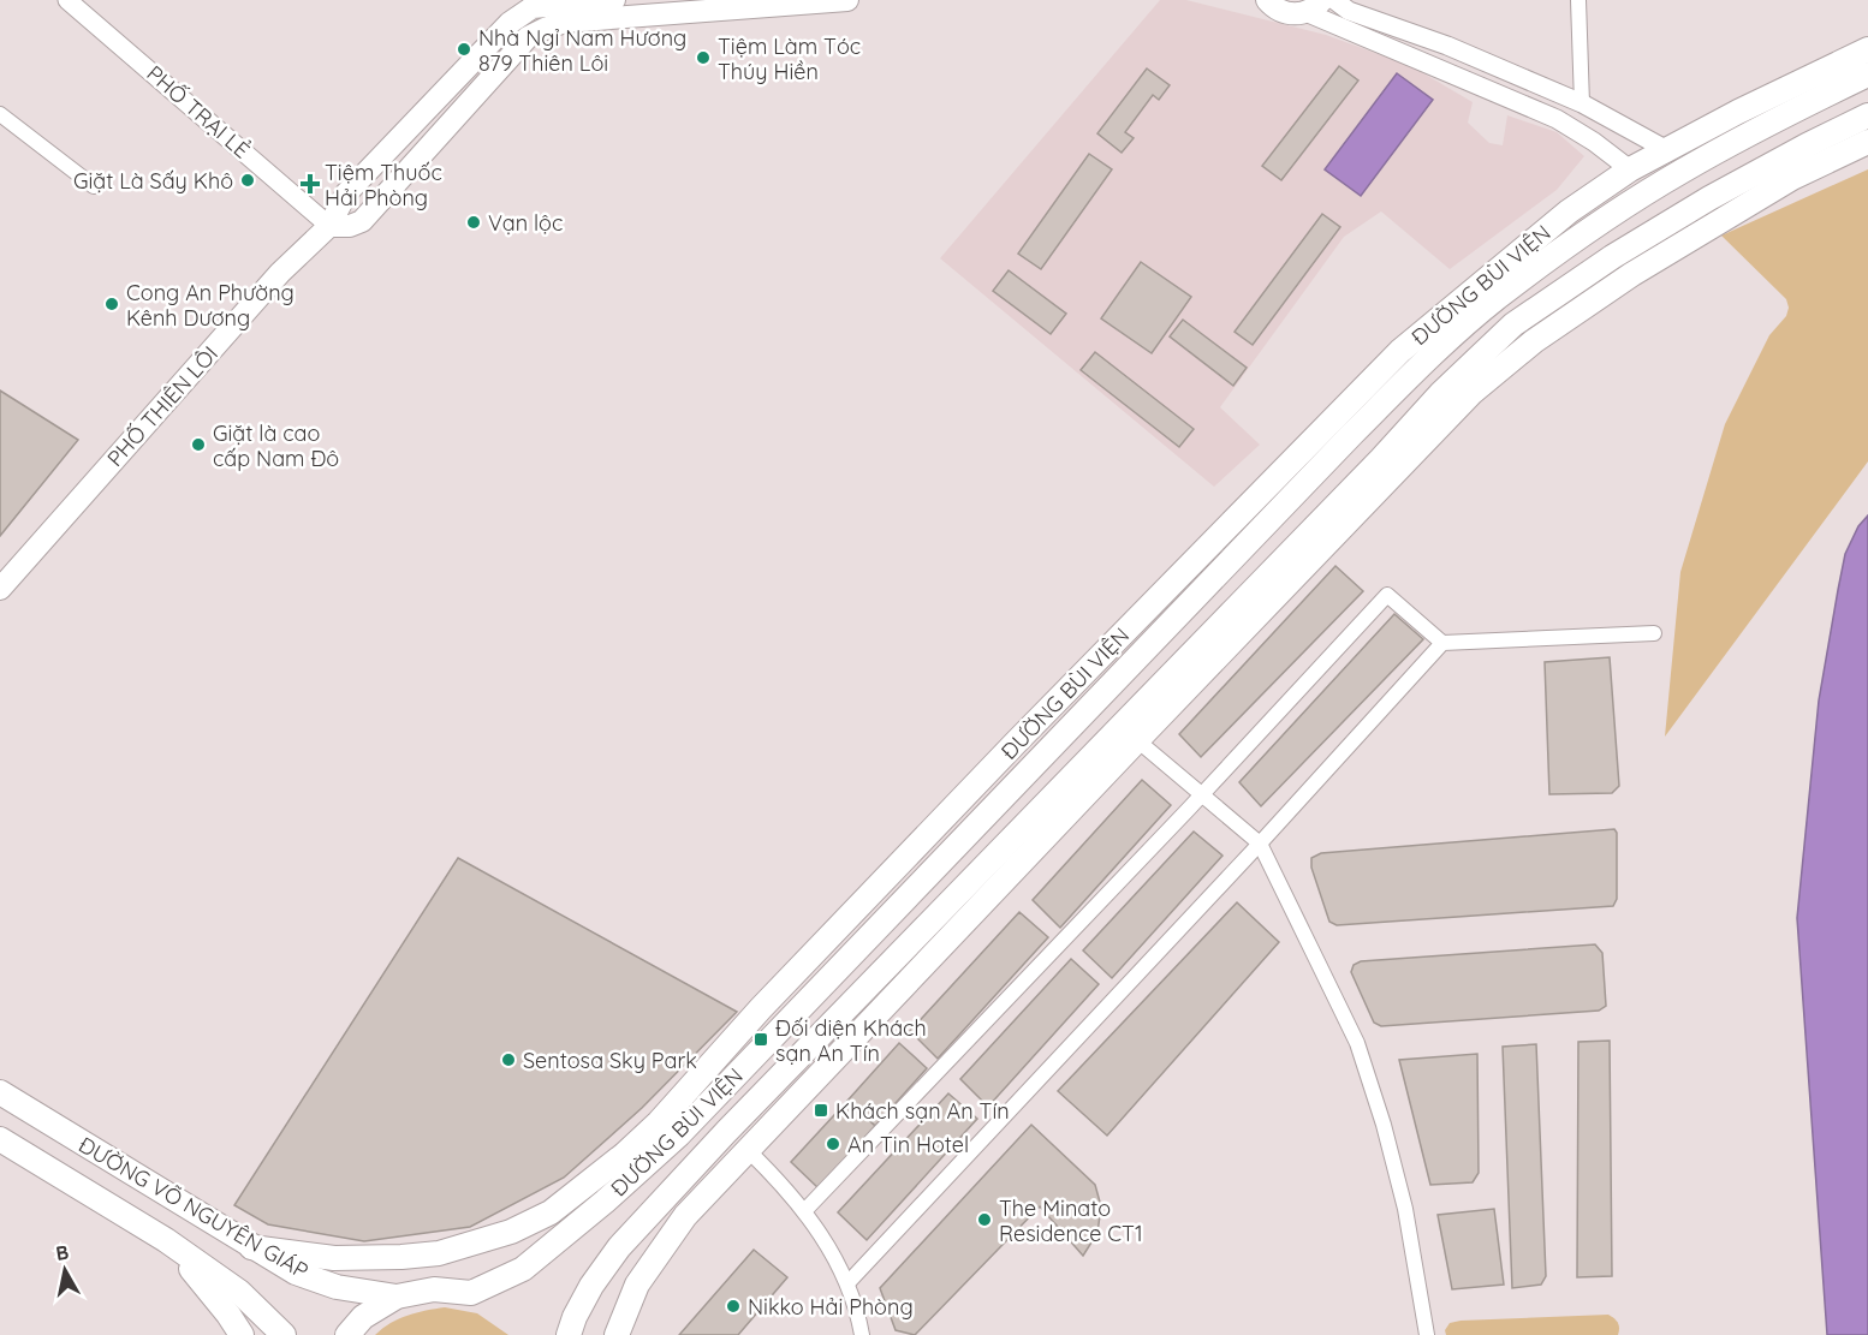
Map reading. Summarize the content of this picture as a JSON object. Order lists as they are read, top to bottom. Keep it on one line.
{"streets":{"main road":["ĐƯỜNG BÙI VIỆN","PHỐ THIÊN LÔI","ĐƯỜNG VÕ NGUYÊN GIÁP"],"street":["PHỐ TRẠI LẺ"]},"crossings":[["PHỐ TRẠI LẺ","PHỐ THIÊN LÔI"],["ĐƯỜNG BÙI VIỆN","ĐƯỜNG VÕ NGUYÊN GIÁP"]],"places":{"other":["Nhà Ngỉ Nam Hương 879 Thiên Lôi","Tiệm Làm Tóc Thúy Hiền","Giặt Là Sấy Khô","Vạn lộc","Cong An Phường Kênh Dương","Giặt là cao cấp Nam Đô","Sentosa Sky Park","An Tin Hotel","The Minato Residence CT1","Nikko Hải Phòng"],"health":["Tiệm Thuốc Hải Phòng"],"transit":["Đối diện Khách sạn An Tín","Khách sạn An Tín"]},"north":"top"}
